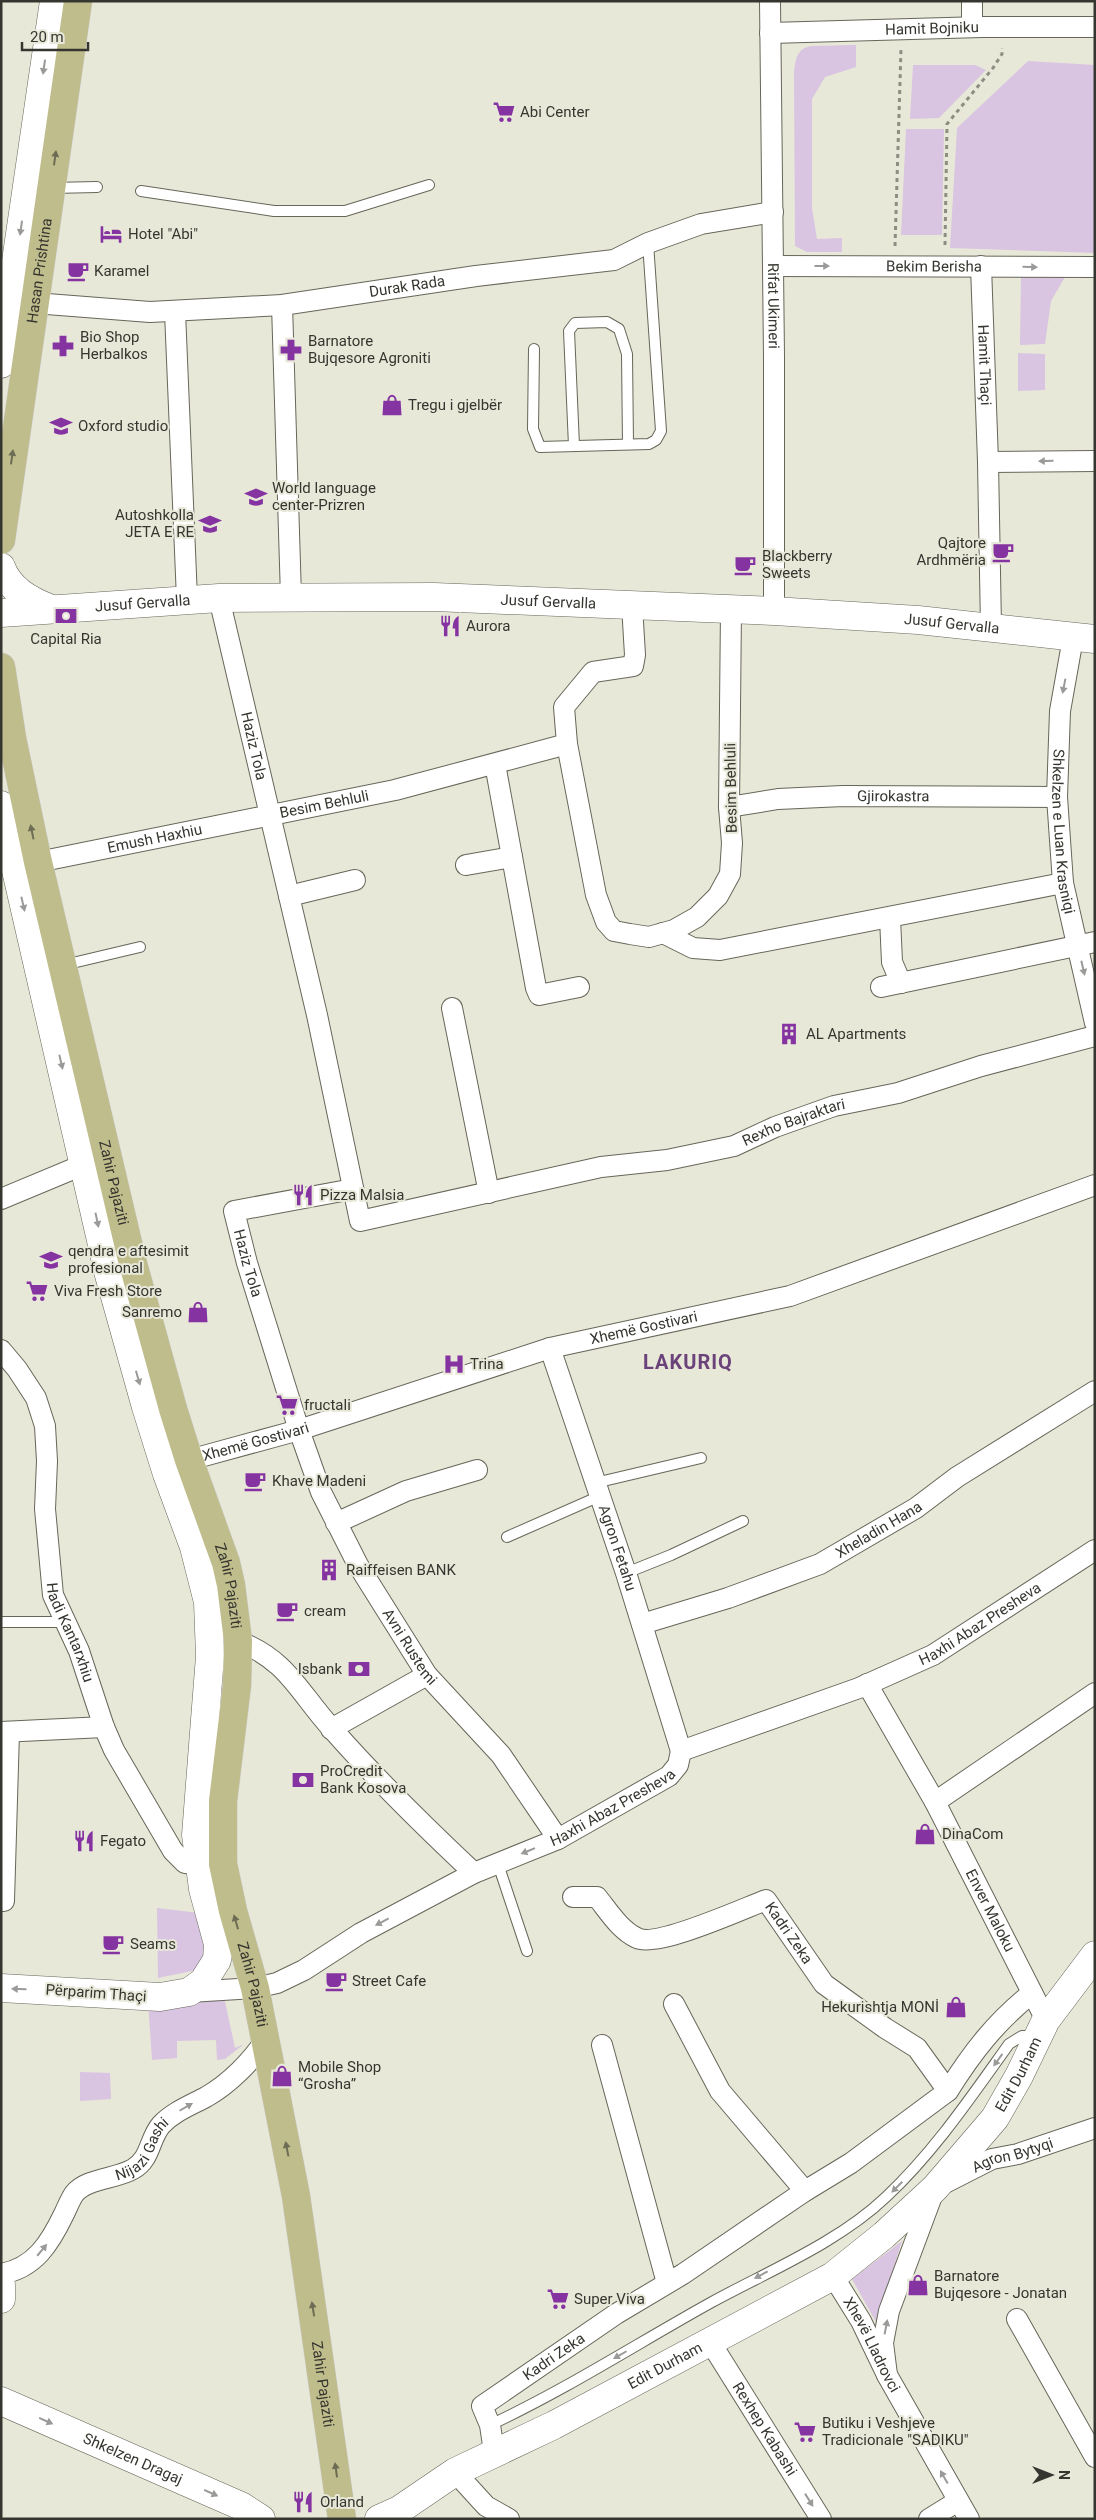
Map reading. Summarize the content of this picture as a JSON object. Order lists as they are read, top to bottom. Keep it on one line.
{"streets":{"main road":["Hasan Prishtina","Zahir Pajaziti"],"street":["Hamit Bojniku","Bekim Berisha","Durak Rada","Rifat Ukimeri","Hamit Thaçi","Jusuf Gervalla","Haziz Tola","Besim Behluli","Gjirokastra","Shkelzen e Luan Krasniqi","Emush Haxhiu","Rexho Bajraktari","Xhemë Gostivari","Xheladin Hana","Agron Fetahu","Haxhi Abaz Presheva","Hadi Kantarxhiu","Avni Rustemi","Enver Maloku","Kadri Zeka","Përparim Thaçi","Edit Durham","Nijazi Gashi","Agron Bytyqi","Xhevë Lladrovci","Rexhep Kabashi","Shkelzen Dragaj"]},"crossings":[["Hamit Bojniku","Rifat Ukimeri"],["Bekim Berisha","Rifat Ukimeri"],["Bekim Berisha","Hamit Thaçi"],["Hasan Prishtina","Durak Rada"],["Durak Rada","Rifat Ukimeri"],["Rifat Ukimeri","Jusuf Gervalla"],["Hamit Thaçi","Jusuf Gervalla"],["Jusuf Gervalla","Haziz Tola"],["Jusuf Gervalla","Besim Behluli"],["Jusuf Gervalla","Shkelzen e Luan Krasniqi"],["Haziz Tola","Besim Behluli"],["Haziz Tola","Emush Haxhiu"],["Haziz Tola","Rexho Bajraktari"],["Haziz Tola","Xhemë Gostivari"],["Haziz Tola","Avni Rustemi"],["Besim Behluli","Gjirokastra"],["Besim Behluli","Emush Haxhiu"],["Gjirokastra","Shkelzen e Luan Krasniqi"],["Emush Haxhiu","Zahir Pajaziti"],["Zahir Pajaziti","Xhemë Gostivari"],["Zahir Pajaziti","Haxhi Abaz Presheva"],["Zahir Pajaziti","Hadi Kantarxhiu"],["Zahir Pajaziti","Përparim Thaçi"],["Zahir Pajaziti","Nijazi Gashi"],["Xhemë Gostivari","Agron Fetahu"],["Xhemë Gostivari","Avni Rustemi"],["Xheladin Hana","Agron Fetahu"],["Agron Fetahu","Haxhi Abaz Presheva"],["Haxhi Abaz Presheva","Avni Rustemi"],["Haxhi Abaz Presheva","Enver Maloku"],["Haxhi Abaz Presheva","Përparim Thaçi"],["Enver Maloku","Kadri Zeka"],["Enver Maloku","Edit Durham"],["Kadri Zeka","Edit Durham"],["Edit Durham","Agron Bytyqi"],["Edit Durham","Xhevë Lladrovci"],["Edit Durham","Rexhep Kabashi"]],"one_way":["Bekim Berisha","Shkelzen e Luan Krasniqi","Përparim Thaçi","Nijazi Gashi","Rexhep Kabashi","Shkelzen Dragaj"],"districts":["LAKURIQ"],"places":{"supermarket":["Abi Center","Viva Fresh Store","fructali","Super Viva","Butiku i Veshjeve Tradicionale \"SADIKU\""],"hotel":["Hotel \"Abi\""],"cafe":["Karamel","Qajtore Ardhmëria","Blackberry Sweets","Khave Madeni","cream","Seams","Street Cafe"],"pharmacy":["Bio Shop Herbalkos","Barnatore Bujqesore Agroniti"],"shop":["Tregu i gjelbër","Sanremo","DinaCom","Hekurishtja MONİ","Mobile Shop “Grosha”","Barnatore Bujqesore - Jonatan"],"school or university":["Oxford studio","World language center-Prizren","Autoshkolla JETA E RE","qendra e aftesimit profesional"],"bank":["Capital Ria","Isbank","ProCredit Bank Kosova"],"restaurant":["Aurora","Pizza Malsia","Fegato","Orland"],"building":["AL Apartments","Raiffeisen BANK"],"hospital":["Trina"]},"scale_bar":"20 m","north":"right"}
